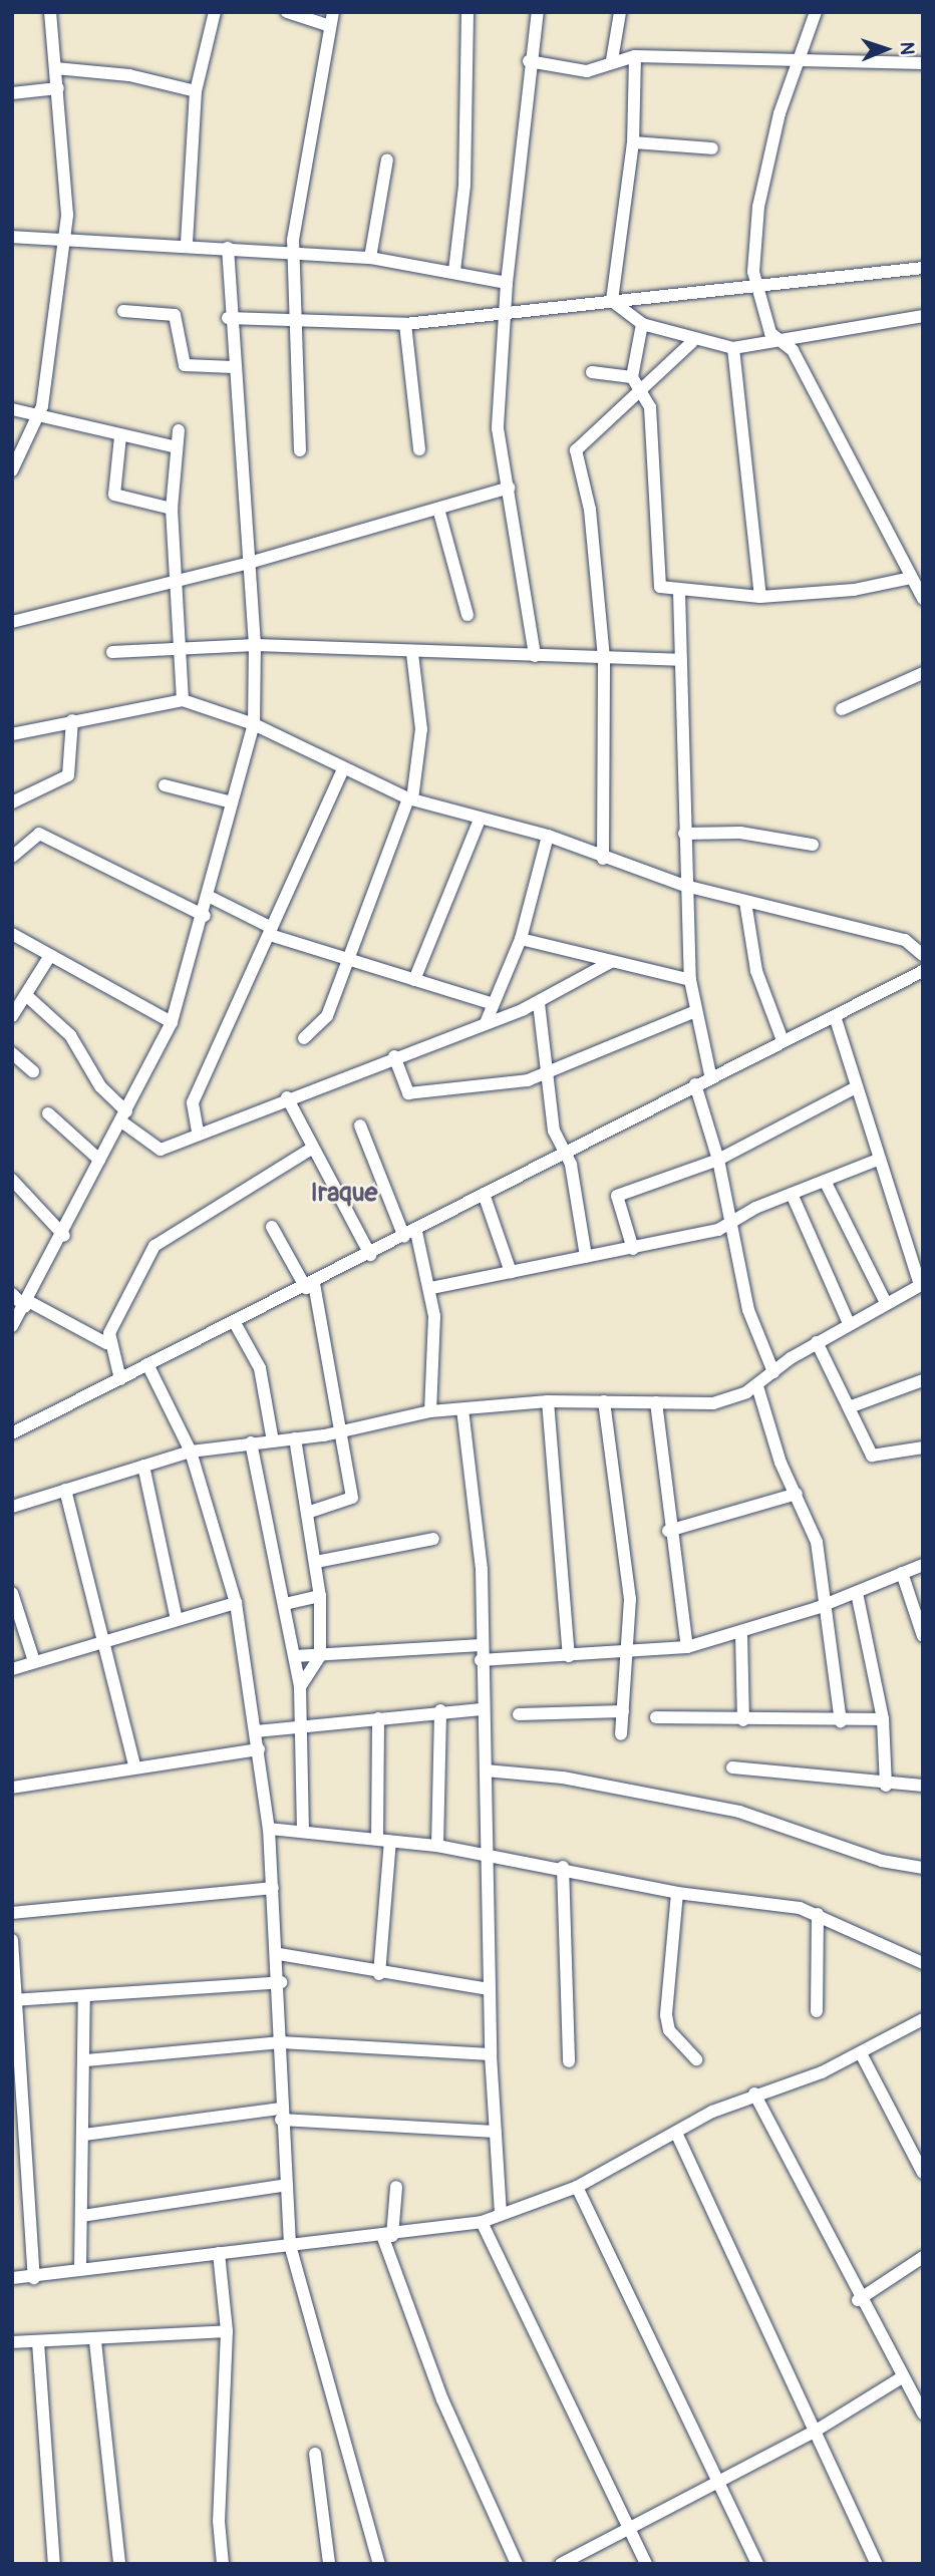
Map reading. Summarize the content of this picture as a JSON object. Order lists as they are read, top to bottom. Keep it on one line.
{"districts":["Iraque"],"north":"right"}
